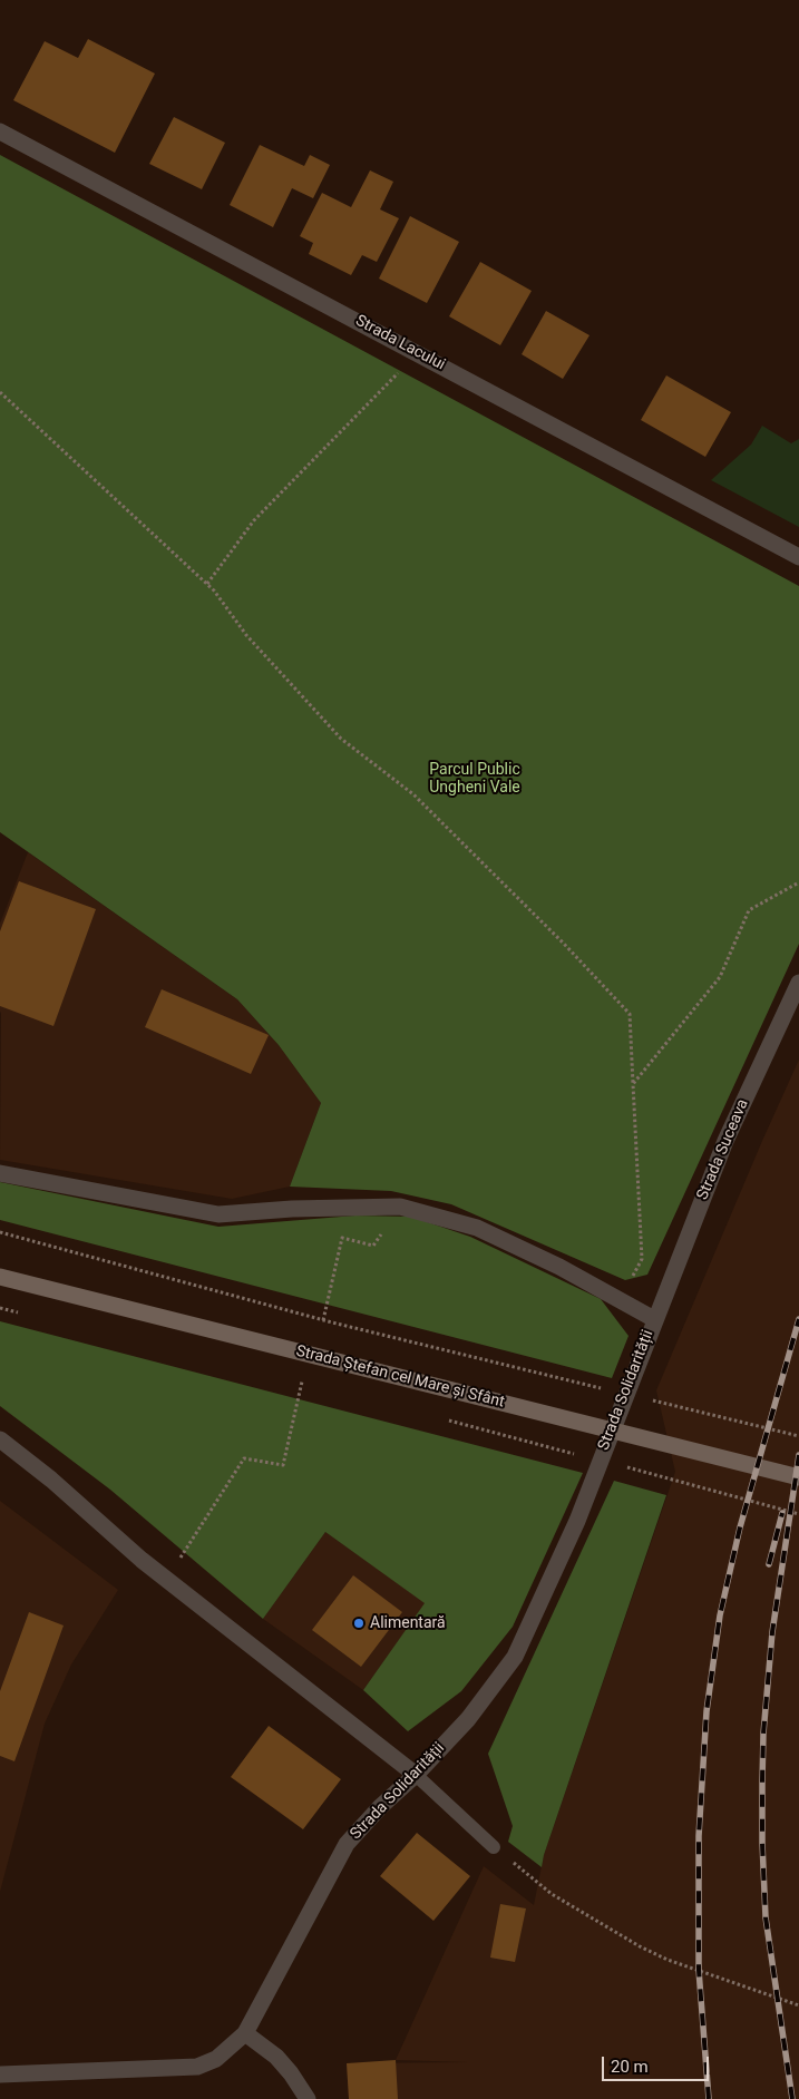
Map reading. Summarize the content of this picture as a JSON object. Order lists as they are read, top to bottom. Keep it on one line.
{"streets":{"main road":["Strada Ștefan cel Mare și Sfânt"],"street":["Strada Lacului","Strada Suceava","Strada Solidarității"]},"crossings":[["Strada Suceava","Strada Solidarității"]],"parks":["Parcul Public Ungheni Vale"],"places":["Alimentară"],"scale_bar":"20 m"}
